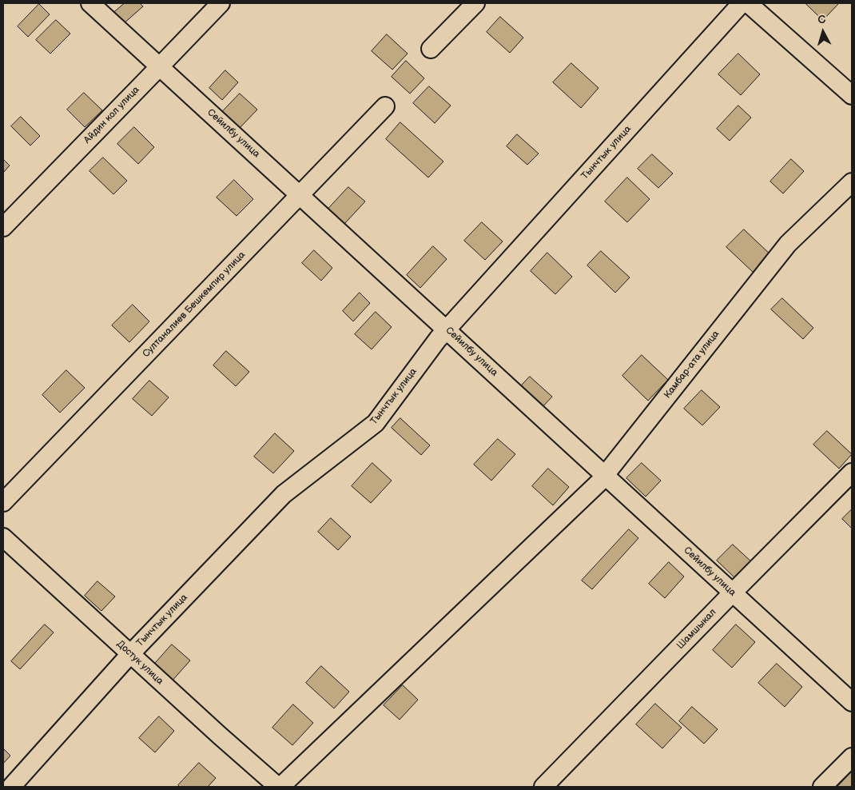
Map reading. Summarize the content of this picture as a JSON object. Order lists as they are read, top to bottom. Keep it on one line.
{"streets":{"street":["Айдин кол улица","Сейилбу улица","Тынчтык улица","Султаналиев Бешкемпир улица","Камбар-ата улица","Шамшыкал","Достук улица"]},"crossings":[["Айдин кол улица","Сейилбу улица"],["Сейилбу улица","Тынчтык улица"],["Сейилбу улица","Султаналиев Бешкемпир улица"],["Сейилбу улица","Камбар-ата улица"],["Сейилбу улица","Шамшыкал"],["Тынчтык улица","Достук улица"],["Камбар-ата улица","Достук улица"]],"north":"top"}
